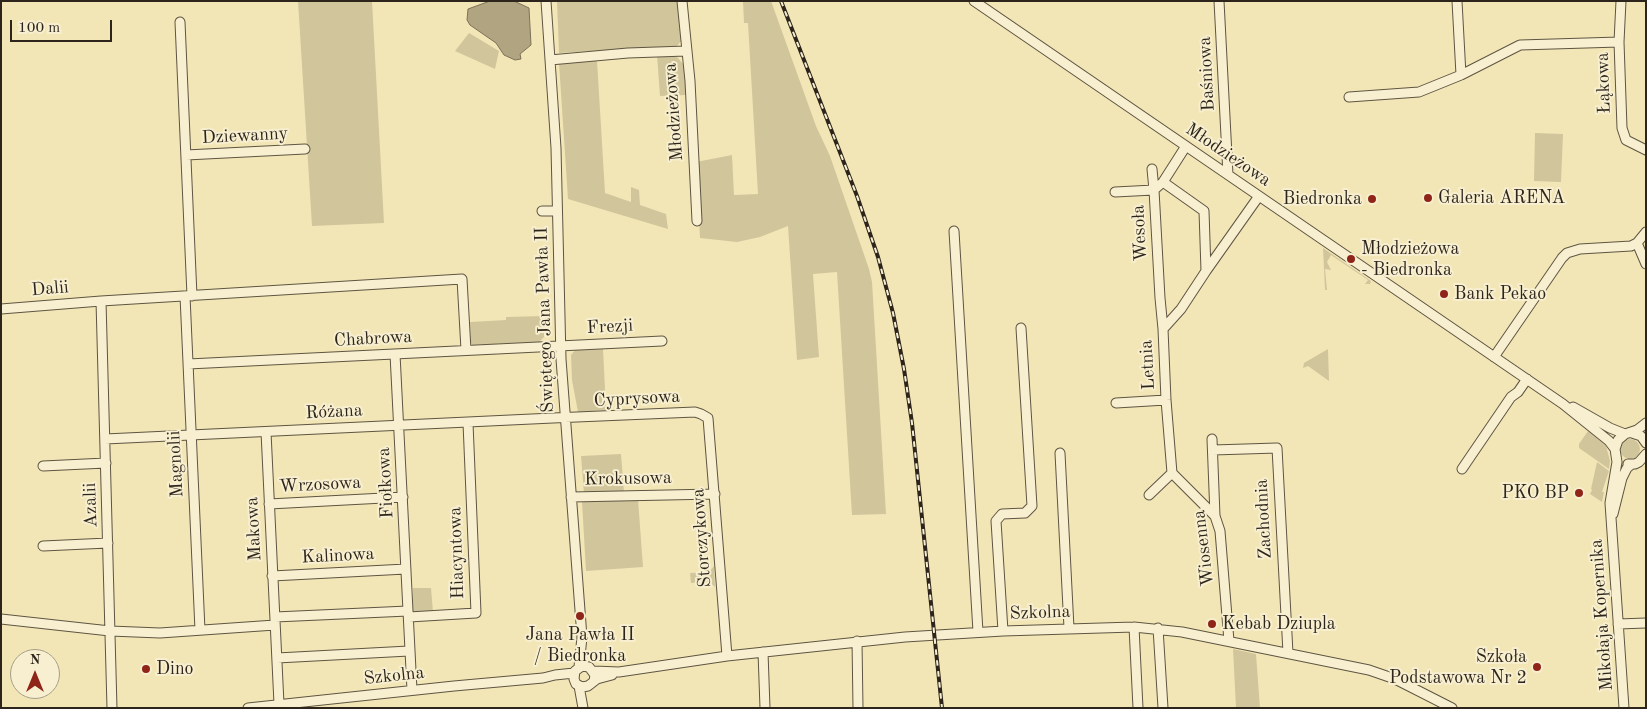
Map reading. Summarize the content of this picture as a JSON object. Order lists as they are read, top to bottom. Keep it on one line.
{"streets":{"street":["Baśniowa","Łąkowa","Młodzieżowa","Dziewanny","Wesoła","Dalii","Świętego Jana Pawła II","Frezji","Chabrowa","Letnia","Cyprysowa","Różana","Magnolii","Krokusowa","Fiołkowa","Wrzosowa","Azalii","Zachodnia","Makowa","Storczykowa","Wiosenna","Hiacyntowa","Kalinowa","Szkolna","Mikołaja Kopernika"]},"crossings":[["Baśniowa","Młodzieżowa"],["Młodzieżowa","Wesoła"],["Młodzieżowa","Letnia"],["Młodzieżowa","Mikołaja Kopernika"],["Dziewanny","Magnolii"],["Wesoła","Letnia"],["Dalii","Chabrowa"],["Dalii","Magnolii"],["Dalii","Azalii"],["Świętego Jana Pawła II","Frezji"],["Świętego Jana Pawła II","Chabrowa"],["Świętego Jana Pawła II","Cyprysowa"],["Świętego Jana Pawła II","Różana"],["Świętego Jana Pawła II","Krokusowa"],["Świętego Jana Pawła II","Szkolna"],["Frezji","Chabrowa"],["Chabrowa","Magnolii"],["Chabrowa","Fiołkowa"],["Cyprysowa","Różana"],["Cyprysowa","Storczykowa"],["Różana","Magnolii"],["Różana","Fiołkowa"],["Różana","Azalii"],["Różana","Makowa"],["Różana","Hiacyntowa"],["Krokusowa","Storczykowa"],["Fiołkowa","Wrzosowa"],["Fiołkowa","Hiacyntowa"],["Fiołkowa","Kalinowa"],["Fiołkowa","Szkolna"],["Wrzosowa","Makowa"],["Zachodnia","Wiosenna"],["Zachodnia","Szkolna"],["Makowa","Kalinowa"],["Makowa","Szkolna"],["Storczykowa","Szkolna"],["Wiosenna","Szkolna"]],"places":["Galeria ARENA","Biedronka","Młodzieżowa - Biedronka","Bank Pekao","PKO BP","Jana Pawła II / Biedronka","Kebab Dziupla","Szkoła Podstawowa Nr 2","Dino"],"scale_bar":"100 m","north":"top"}
